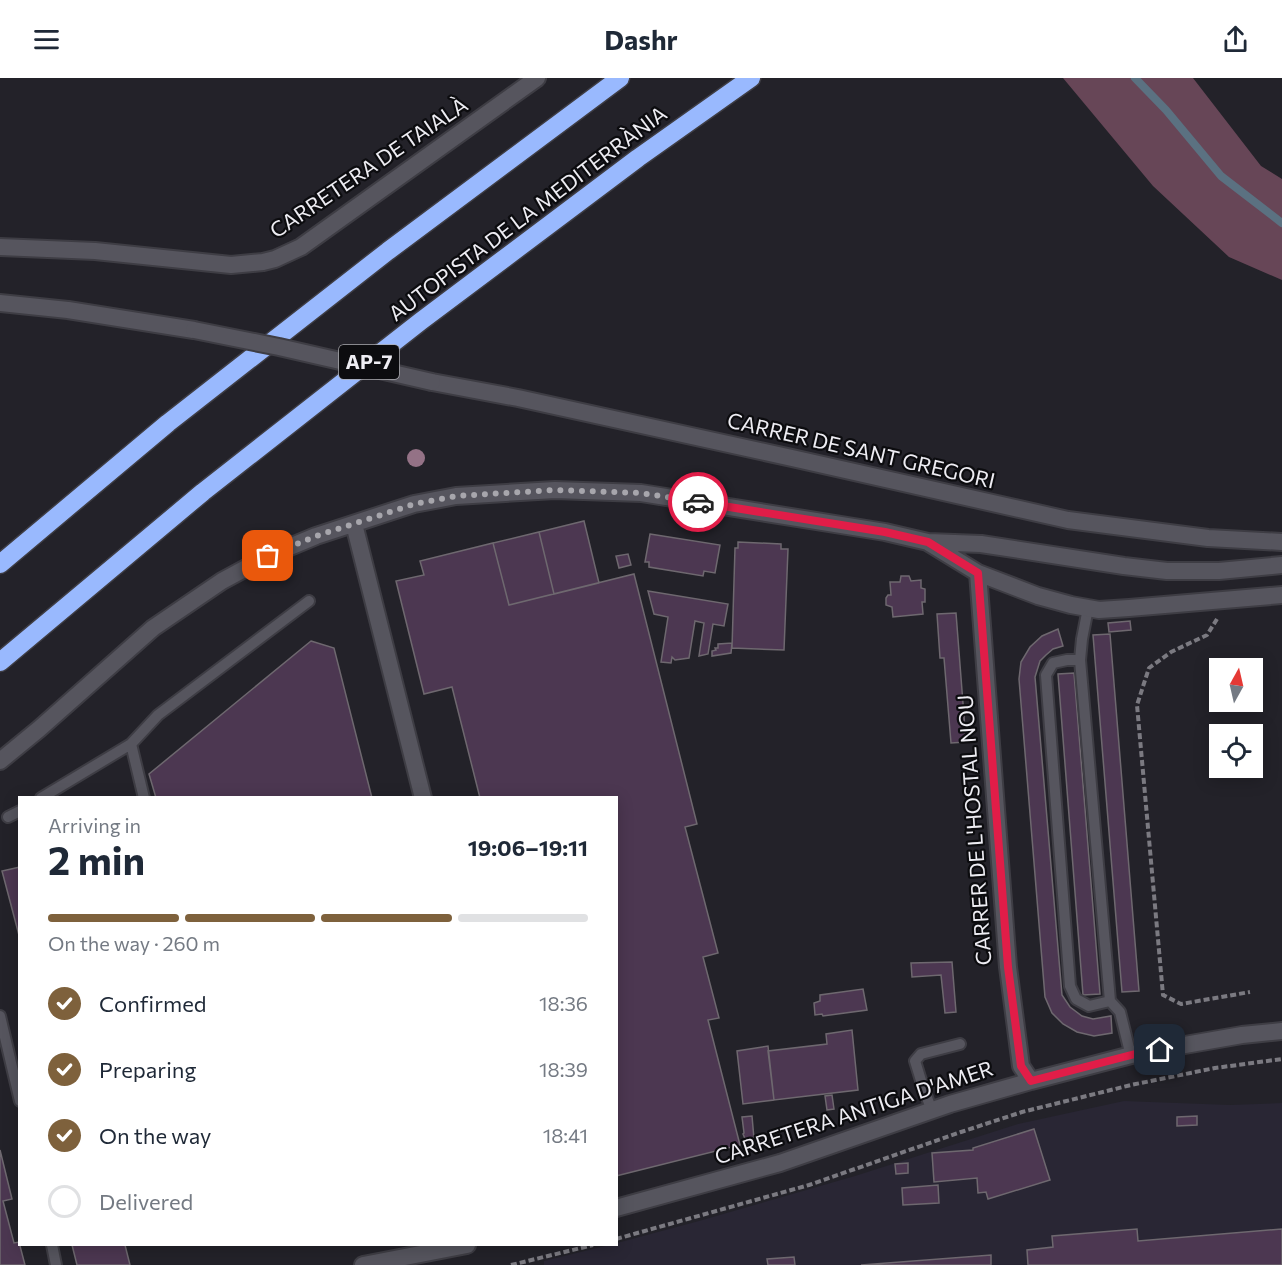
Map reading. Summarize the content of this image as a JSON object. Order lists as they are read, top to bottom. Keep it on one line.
{"streets":{"highway":["AUTOPISTA DE LA MEDITERRÀNIA","AP-7"],"street":["CARRETERA DE TAIALÀ","CARRER DE SANT GREGORI","CARRER DE L'HOSTAL NOU","CARRETERA ANTIGA D'AMER"]},"crossings":[["CARRER DE L'HOSTAL NOU","CARRETERA ANTIGA D'AMER"]],"north":"top","page":{"header":"Dashr","heading":["2 min","Arriving in","19:06–19:11"],"bar":"On the way · 260 m","list":[["Confirmed","18:36"],["Preparing","18:39"],["On the way","18:41"],"Delivered"]}}
